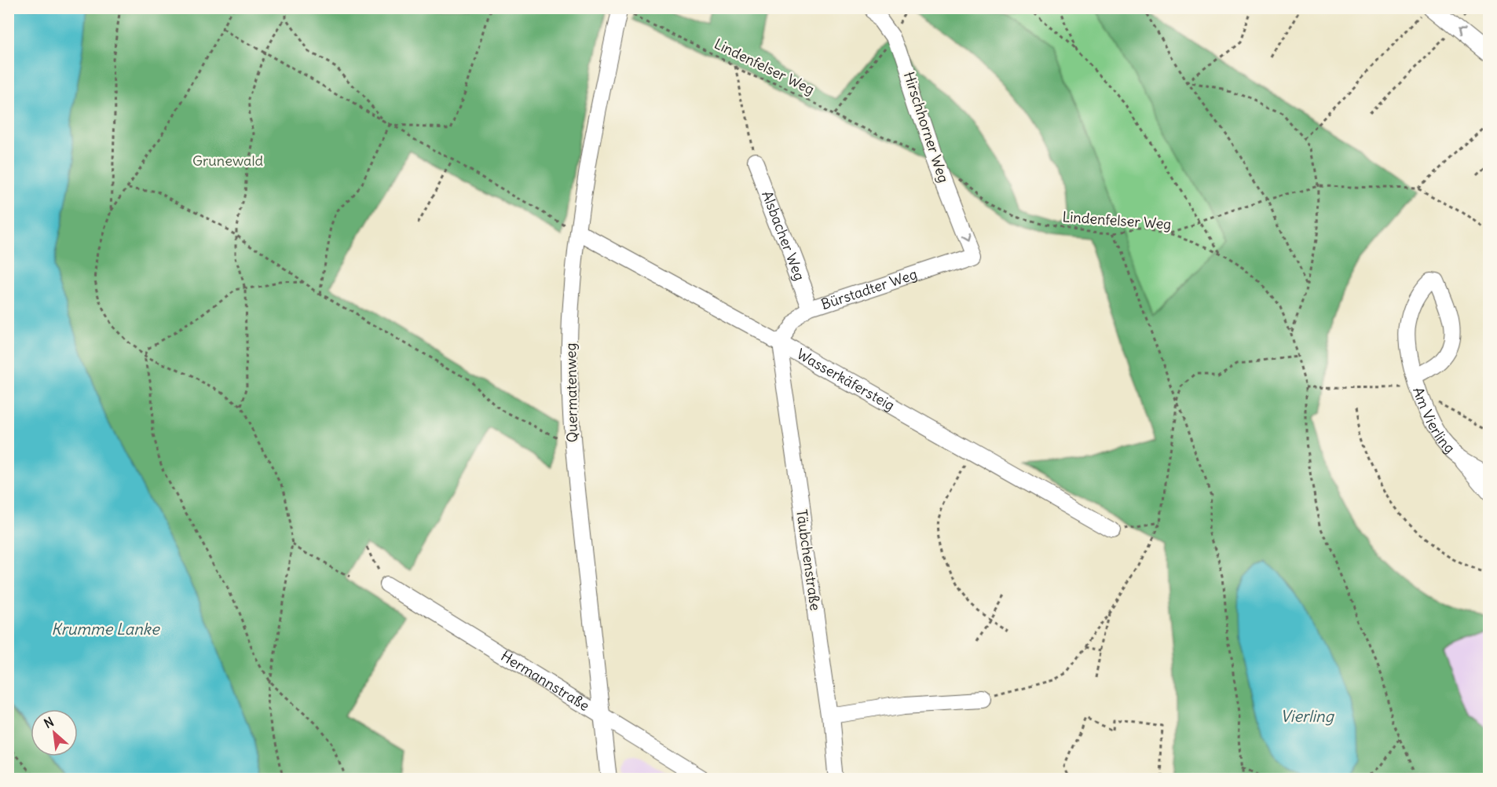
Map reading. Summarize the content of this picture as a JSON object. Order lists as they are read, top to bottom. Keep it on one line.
{"streets":{"street":["Hirschhorner Weg","Alsbacher Weg","Bürstadter Weg","Wasserkäfersteig","Quermatenweg","Am Vierling","Täubchenstraße","Hermannstraße"],"path":["Lindenfelser Weg"]},"crossings":[["Lindenfelser Weg","Hirschhorner Weg"],["Lindenfelser Weg","Quermatenweg"],["Hirschhorner Weg","Bürstadter Weg"],["Alsbacher Weg","Bürstadter Weg"],["Bürstadter Weg","Wasserkäfersteig"],["Bürstadter Weg","Täubchenstraße"],["Wasserkäfersteig","Quermatenweg"],["Wasserkäfersteig","Täubchenstraße"],["Quermatenweg","Hermannstraße"]],"one_way":["Hirschhorner Weg"],"water":["Krumme Lanke","Vierling"],"parks":["Grunewald"],"north":"top left"}
